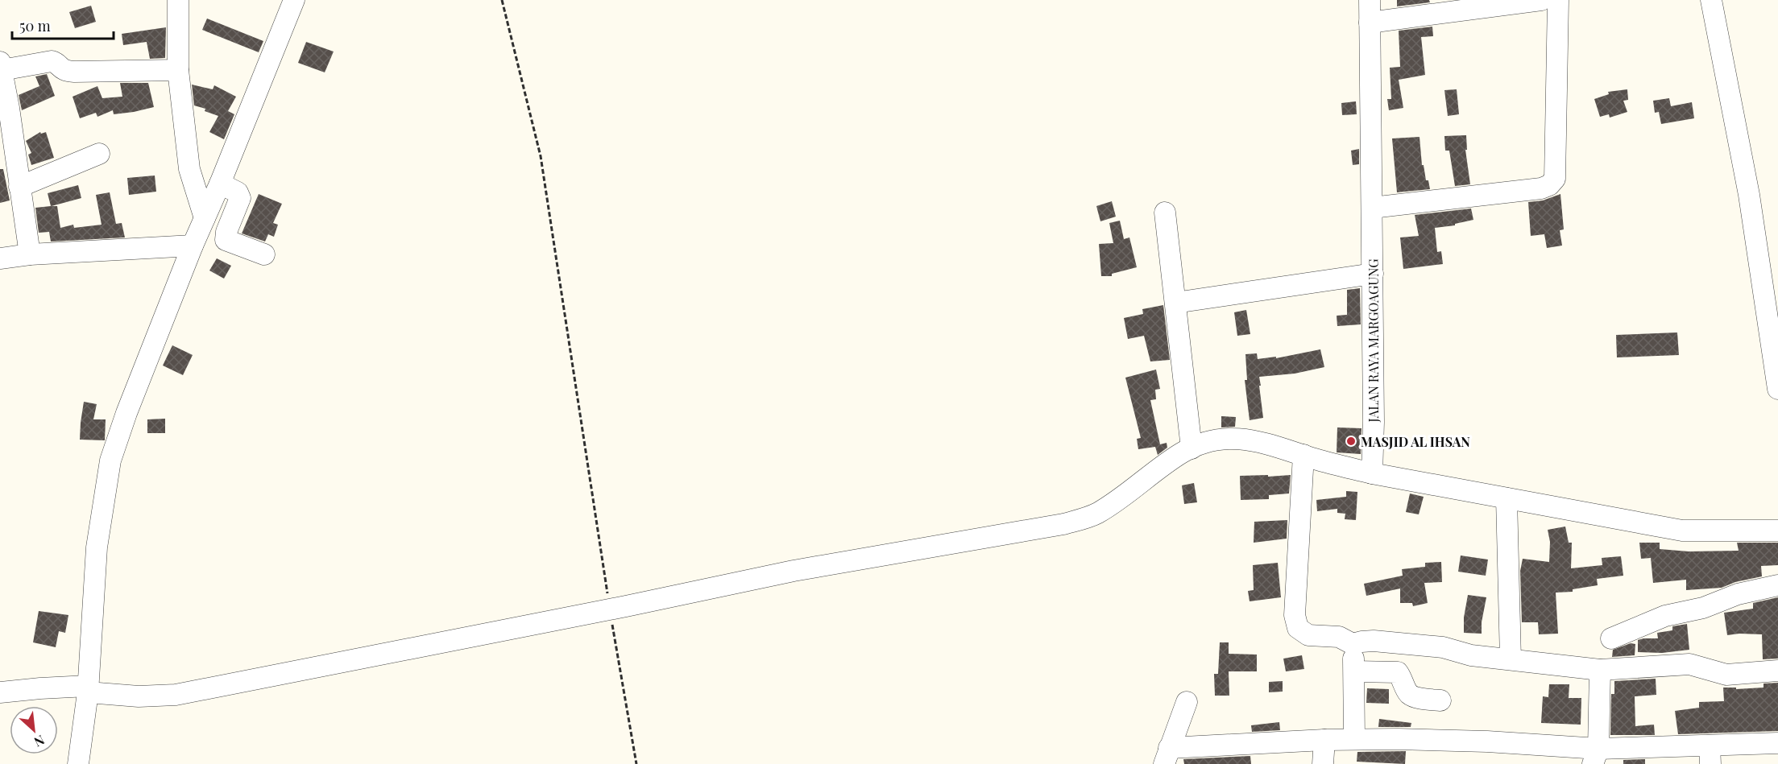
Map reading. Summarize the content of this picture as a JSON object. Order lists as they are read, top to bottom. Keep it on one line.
{"streets":{"street":["JALAN RAYA MARGOAGUNG"]},"places":["MASJID AL IHSAN"],"scale_bar":"50 m","north":"bottom right"}
